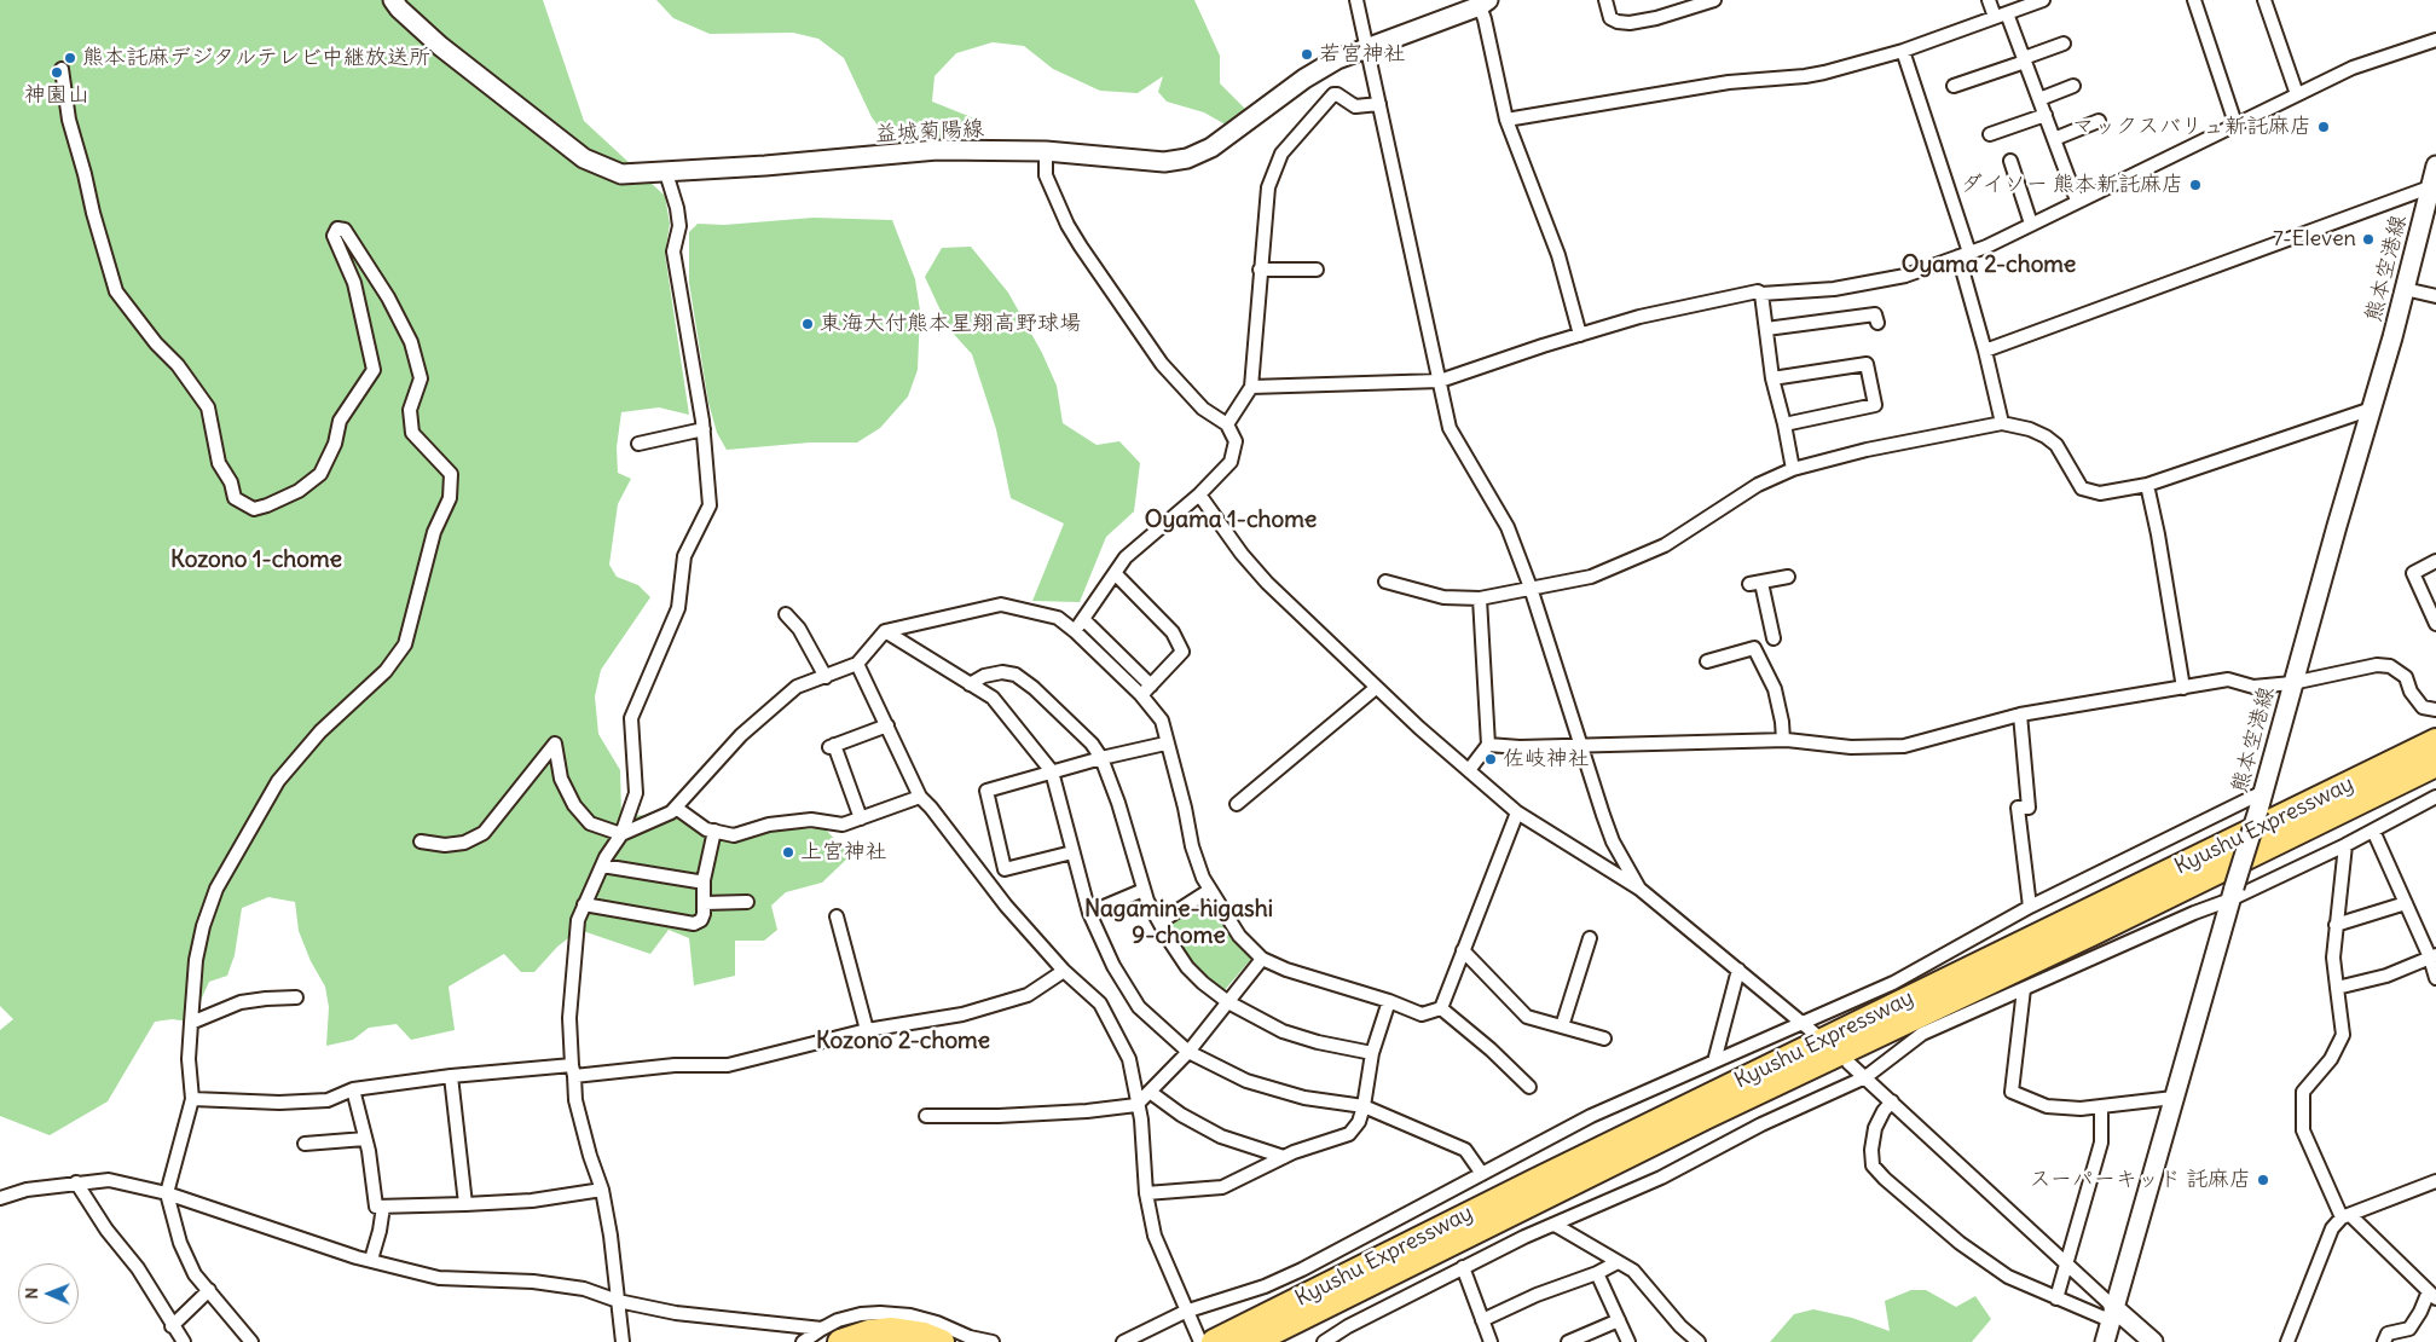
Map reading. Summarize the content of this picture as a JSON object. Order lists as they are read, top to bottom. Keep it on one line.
{"streets":{"highway":["Kyushu Expressway"],"main road":["益城菊陽線","熊本空港線"]},"districts":["Oyama 2-chome","Oyama 1-chome","Kozono 1-chome","Nagamine-higashi 9-chome","Kozono 2-chome"],"places":["若宮神社","熊本託麻デジタルテレビ中継放送所","神園山","マックスバリュ新託麻店","ダイソー 熊本新託麻店","7-Eleven","東海大付熊本星翔高野球場","佐岐神社","上宮神社","スーパーキッド 託麻店"],"north":"left"}
